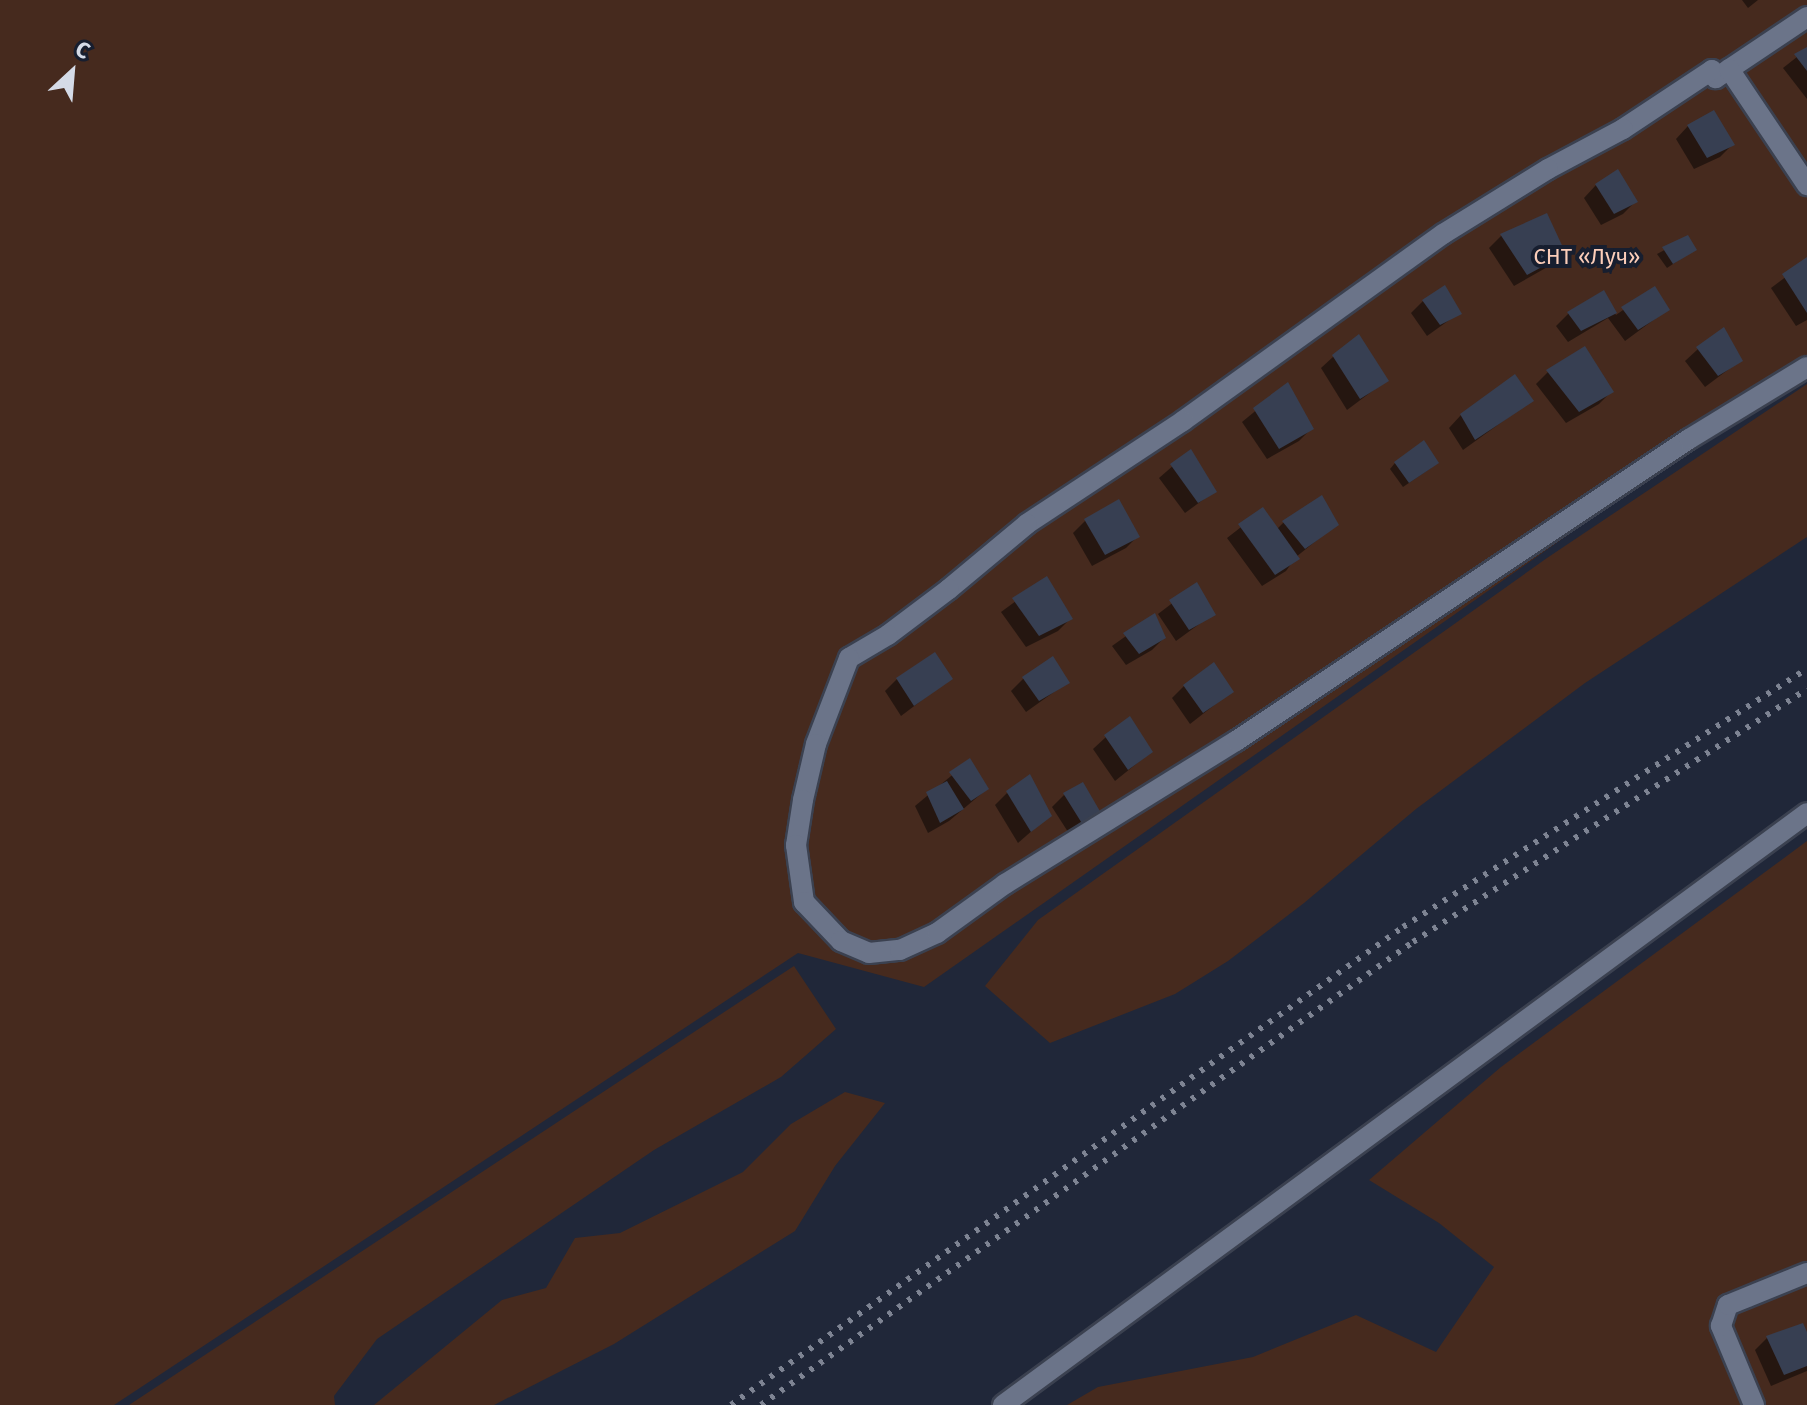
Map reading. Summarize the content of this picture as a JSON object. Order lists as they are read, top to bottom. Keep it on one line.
{"parks":["СНТ «Луч»"],"north":"top right"}
